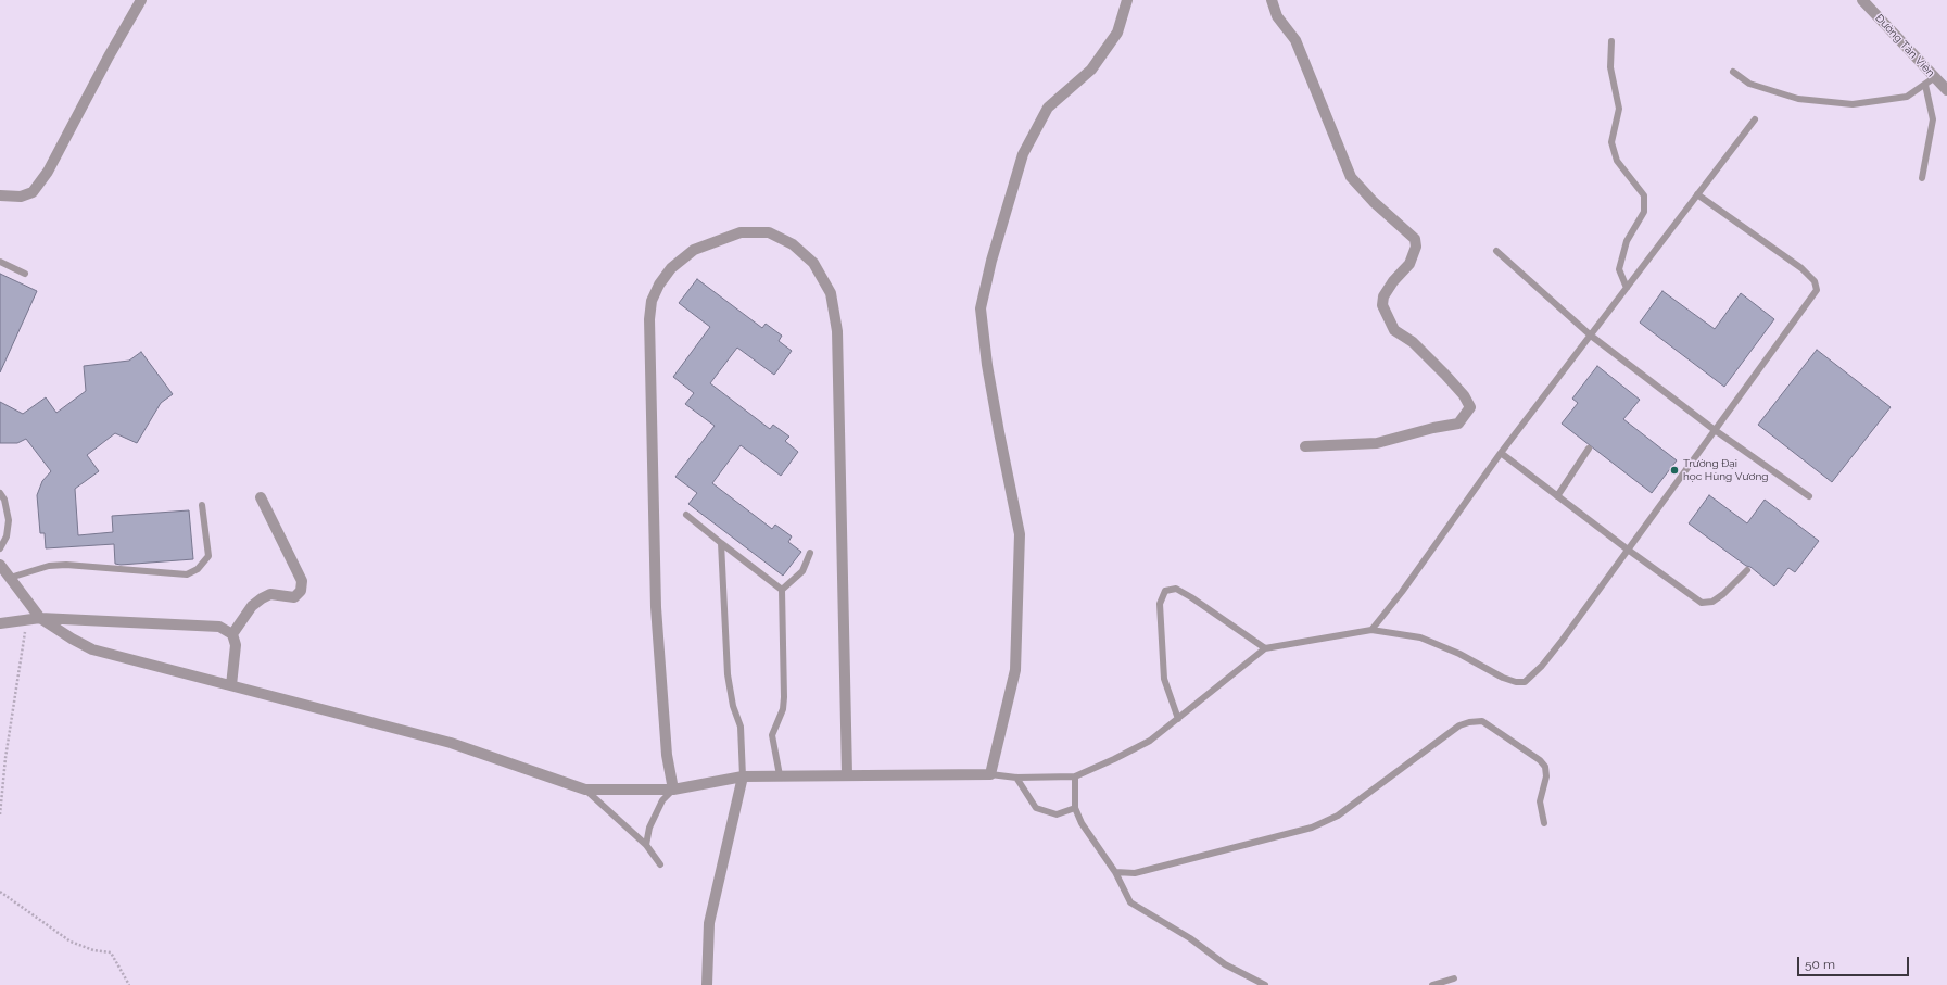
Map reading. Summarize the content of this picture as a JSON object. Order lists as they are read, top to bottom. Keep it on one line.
{"streets":{"street":["Đường Tản Viên"]},"places":["Trường Đại học Hùng Vương"],"scale_bar":"50 m"}
